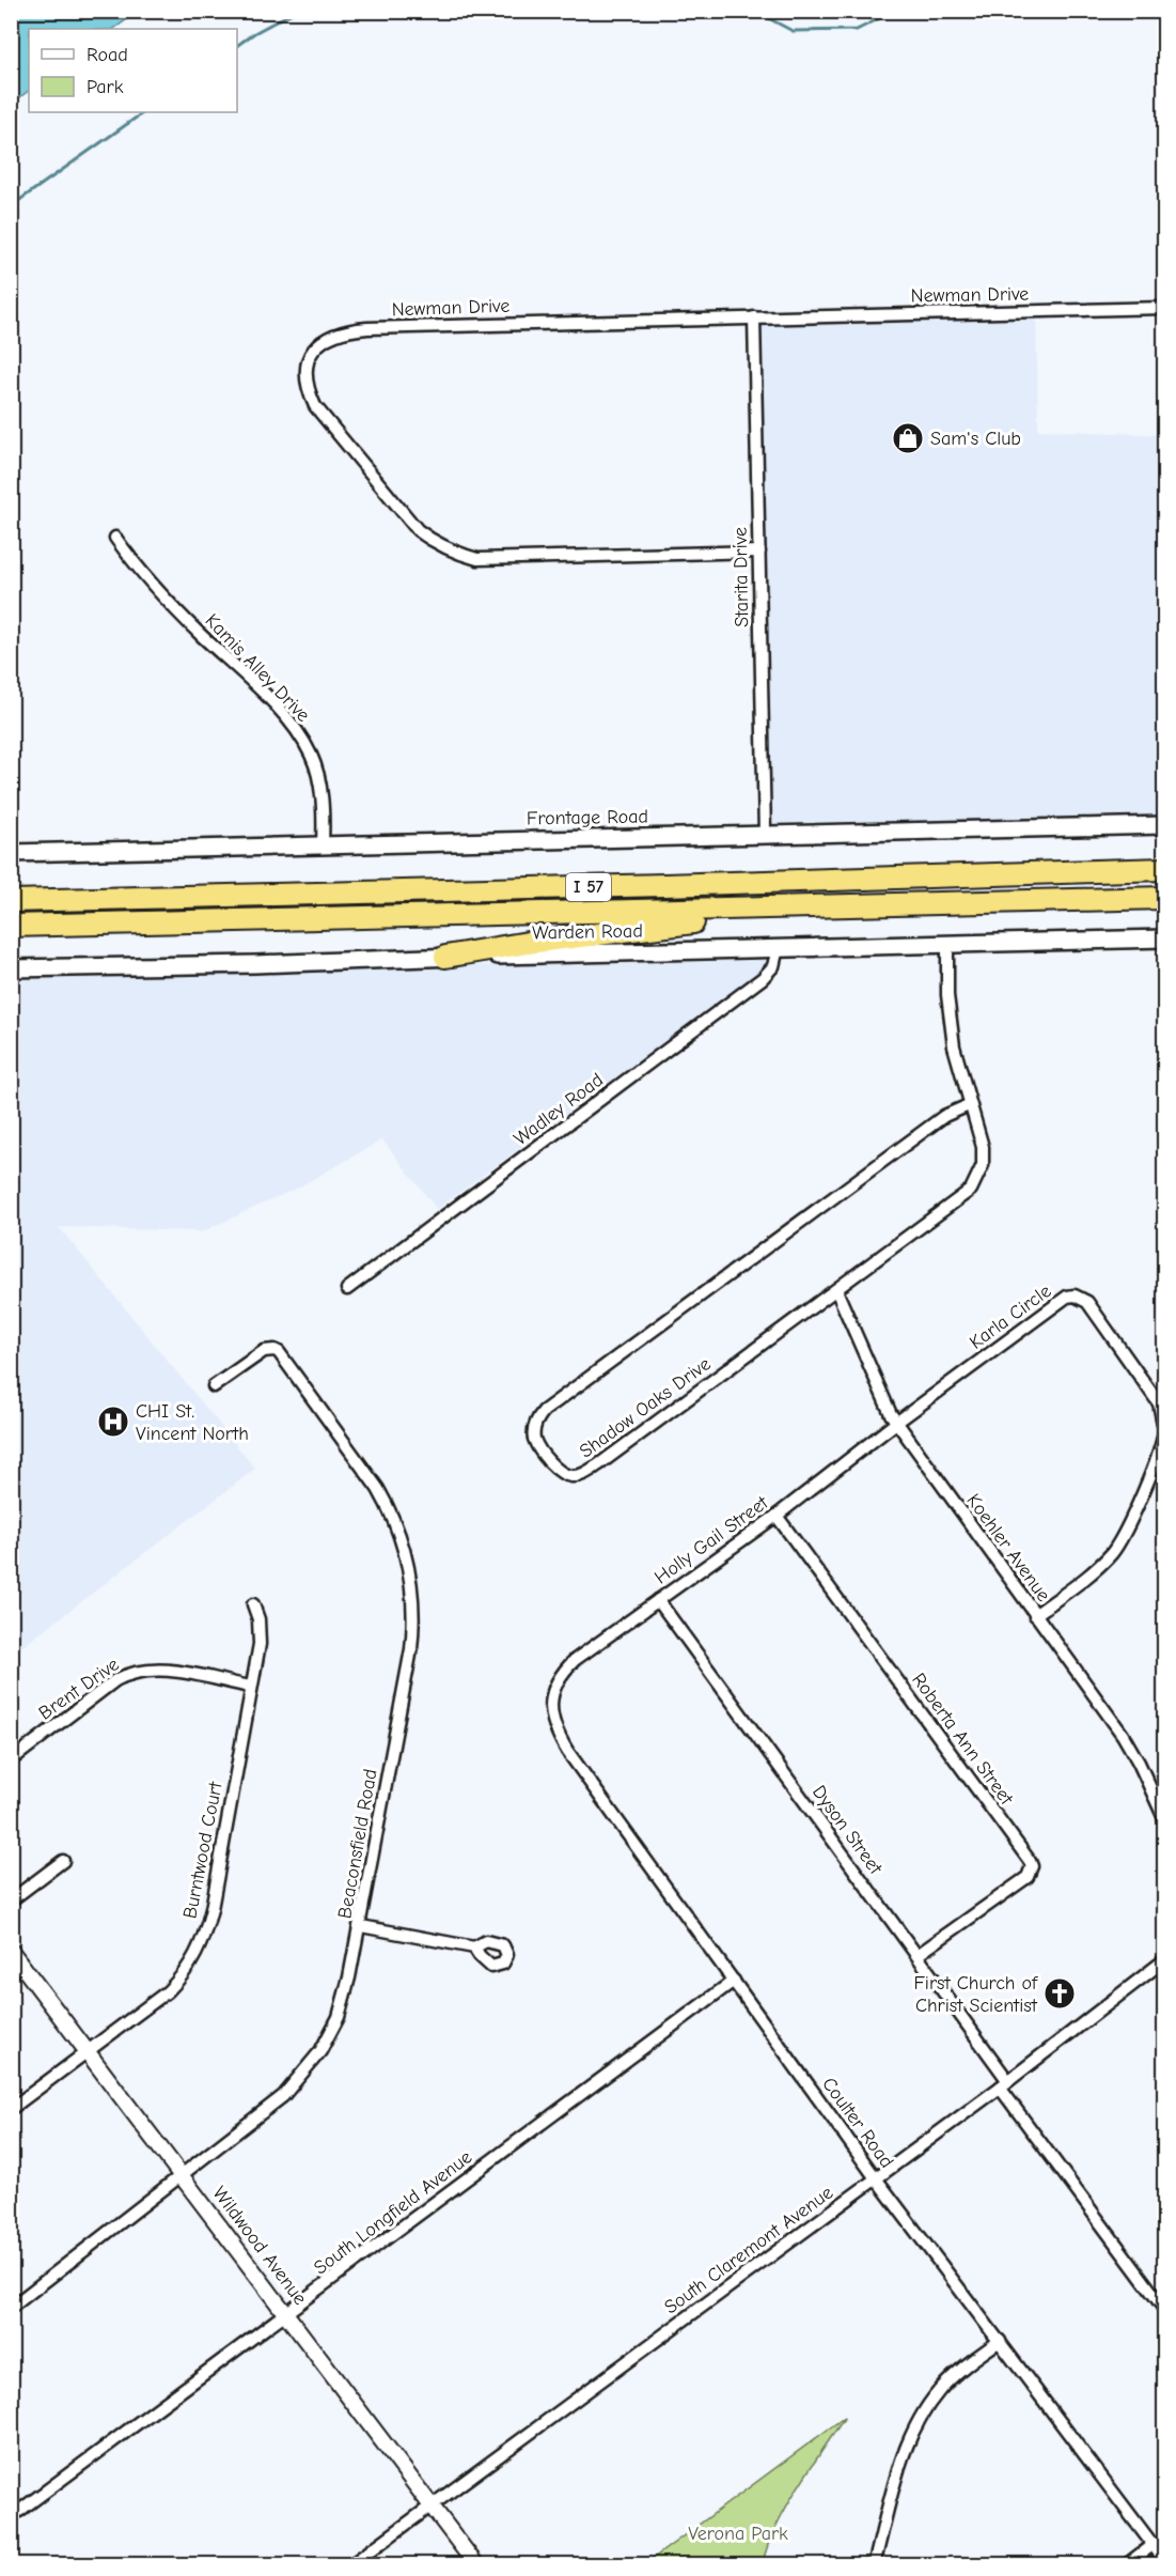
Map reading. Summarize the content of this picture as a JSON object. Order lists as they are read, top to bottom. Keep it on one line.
{"streets":{"highway":["I 57"],"main road":["Frontage Road","Warden Road"],"street":["Newman Drive","Starita Drive","Kamis Alley Drive","Wadley Road","Karla Circle","Shadow Oaks Drive","Holly Gail Street","Koehler Avenue","Brent Drive","Roberta Ann Street","Dyson Street","Beaconsfield Road","Burntwood Court","Coulter Road","South Longfield Avenue","Wildwood Avenue","South Claremont Avenue"]},"crossings":[["Newman Drive","Starita Drive"],["Starita Drive","Frontage Road"],["Kamis Alley Drive","Frontage Road"],["Warden Road","Wadley Road"],["Warden Road","Shadow Oaks Drive"],["Karla Circle","Holly Gail Street"],["Karla Circle","Koehler Avenue"],["Shadow Oaks Drive","Koehler Avenue"],["Holly Gail Street","Koehler Avenue"],["Holly Gail Street","Roberta Ann Street"],["Holly Gail Street","Dyson Street"],["Holly Gail Street","Coulter Road"],["Brent Drive","Burntwood Court"],["Roberta Ann Street","Dyson Street"],["Dyson Street","South Claremont Avenue"],["Beaconsfield Road","Wildwood Avenue"],["Burntwood Court","Wildwood Avenue"],["Coulter Road","South Longfield Avenue"],["Coulter Road","South Claremont Avenue"],["South Longfield Avenue","Wildwood Avenue"],["Wildwood Avenue","South Claremont Avenue"]],"parks":["Verona Park"],"places":{"shop":["Sam's Club"],"hospital":["CHI St. Vincent North"],"church":["First Church of Christ Scientist"]},"legend":["Road","Park"]}
